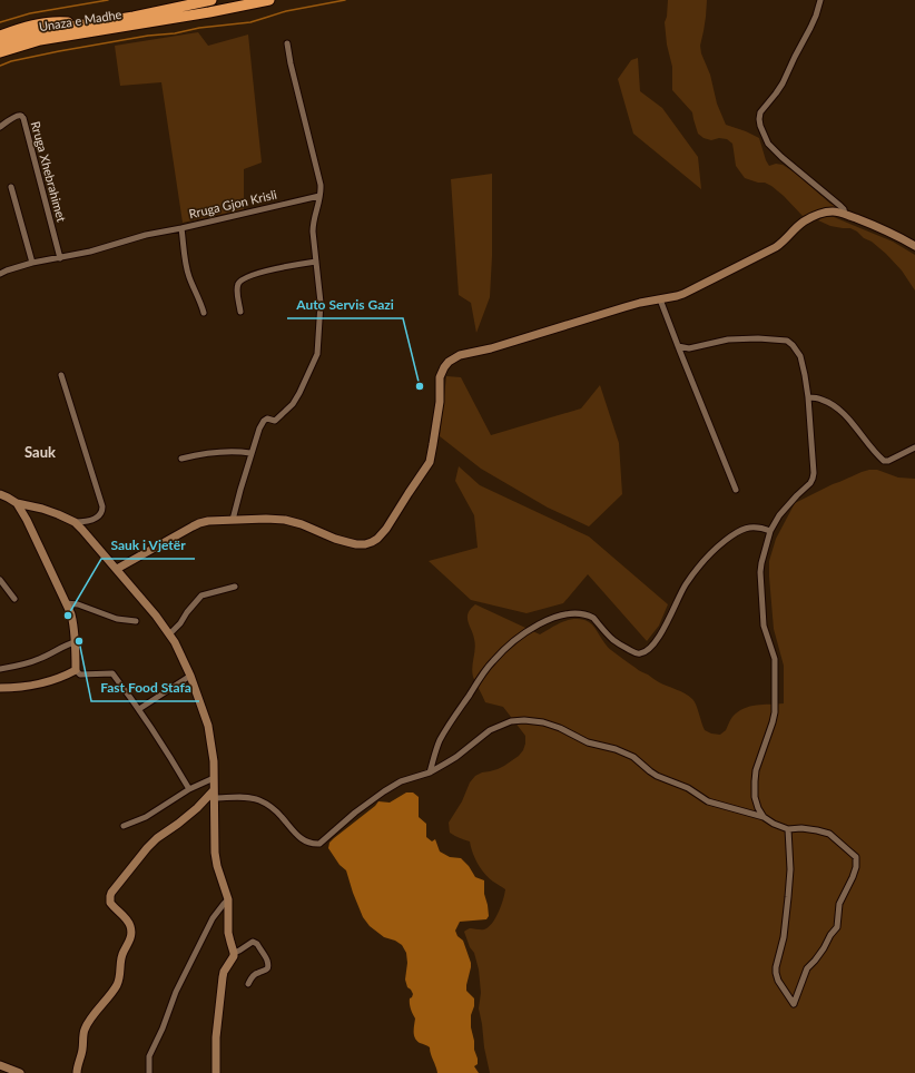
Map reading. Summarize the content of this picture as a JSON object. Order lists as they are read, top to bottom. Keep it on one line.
{"streets":{"highway":["Unaza e Madhe"],"street":["Rruga Xhebrahimet","Rruga Gjon Krisli"]},"crossings":[["Rruga Xhebrahimet","Rruga Gjon Krisli"]],"districts":["Sauk"],"places":["Auto Servis Gazi","Sauk i Vjetër","Fast Food Stafa"]}
